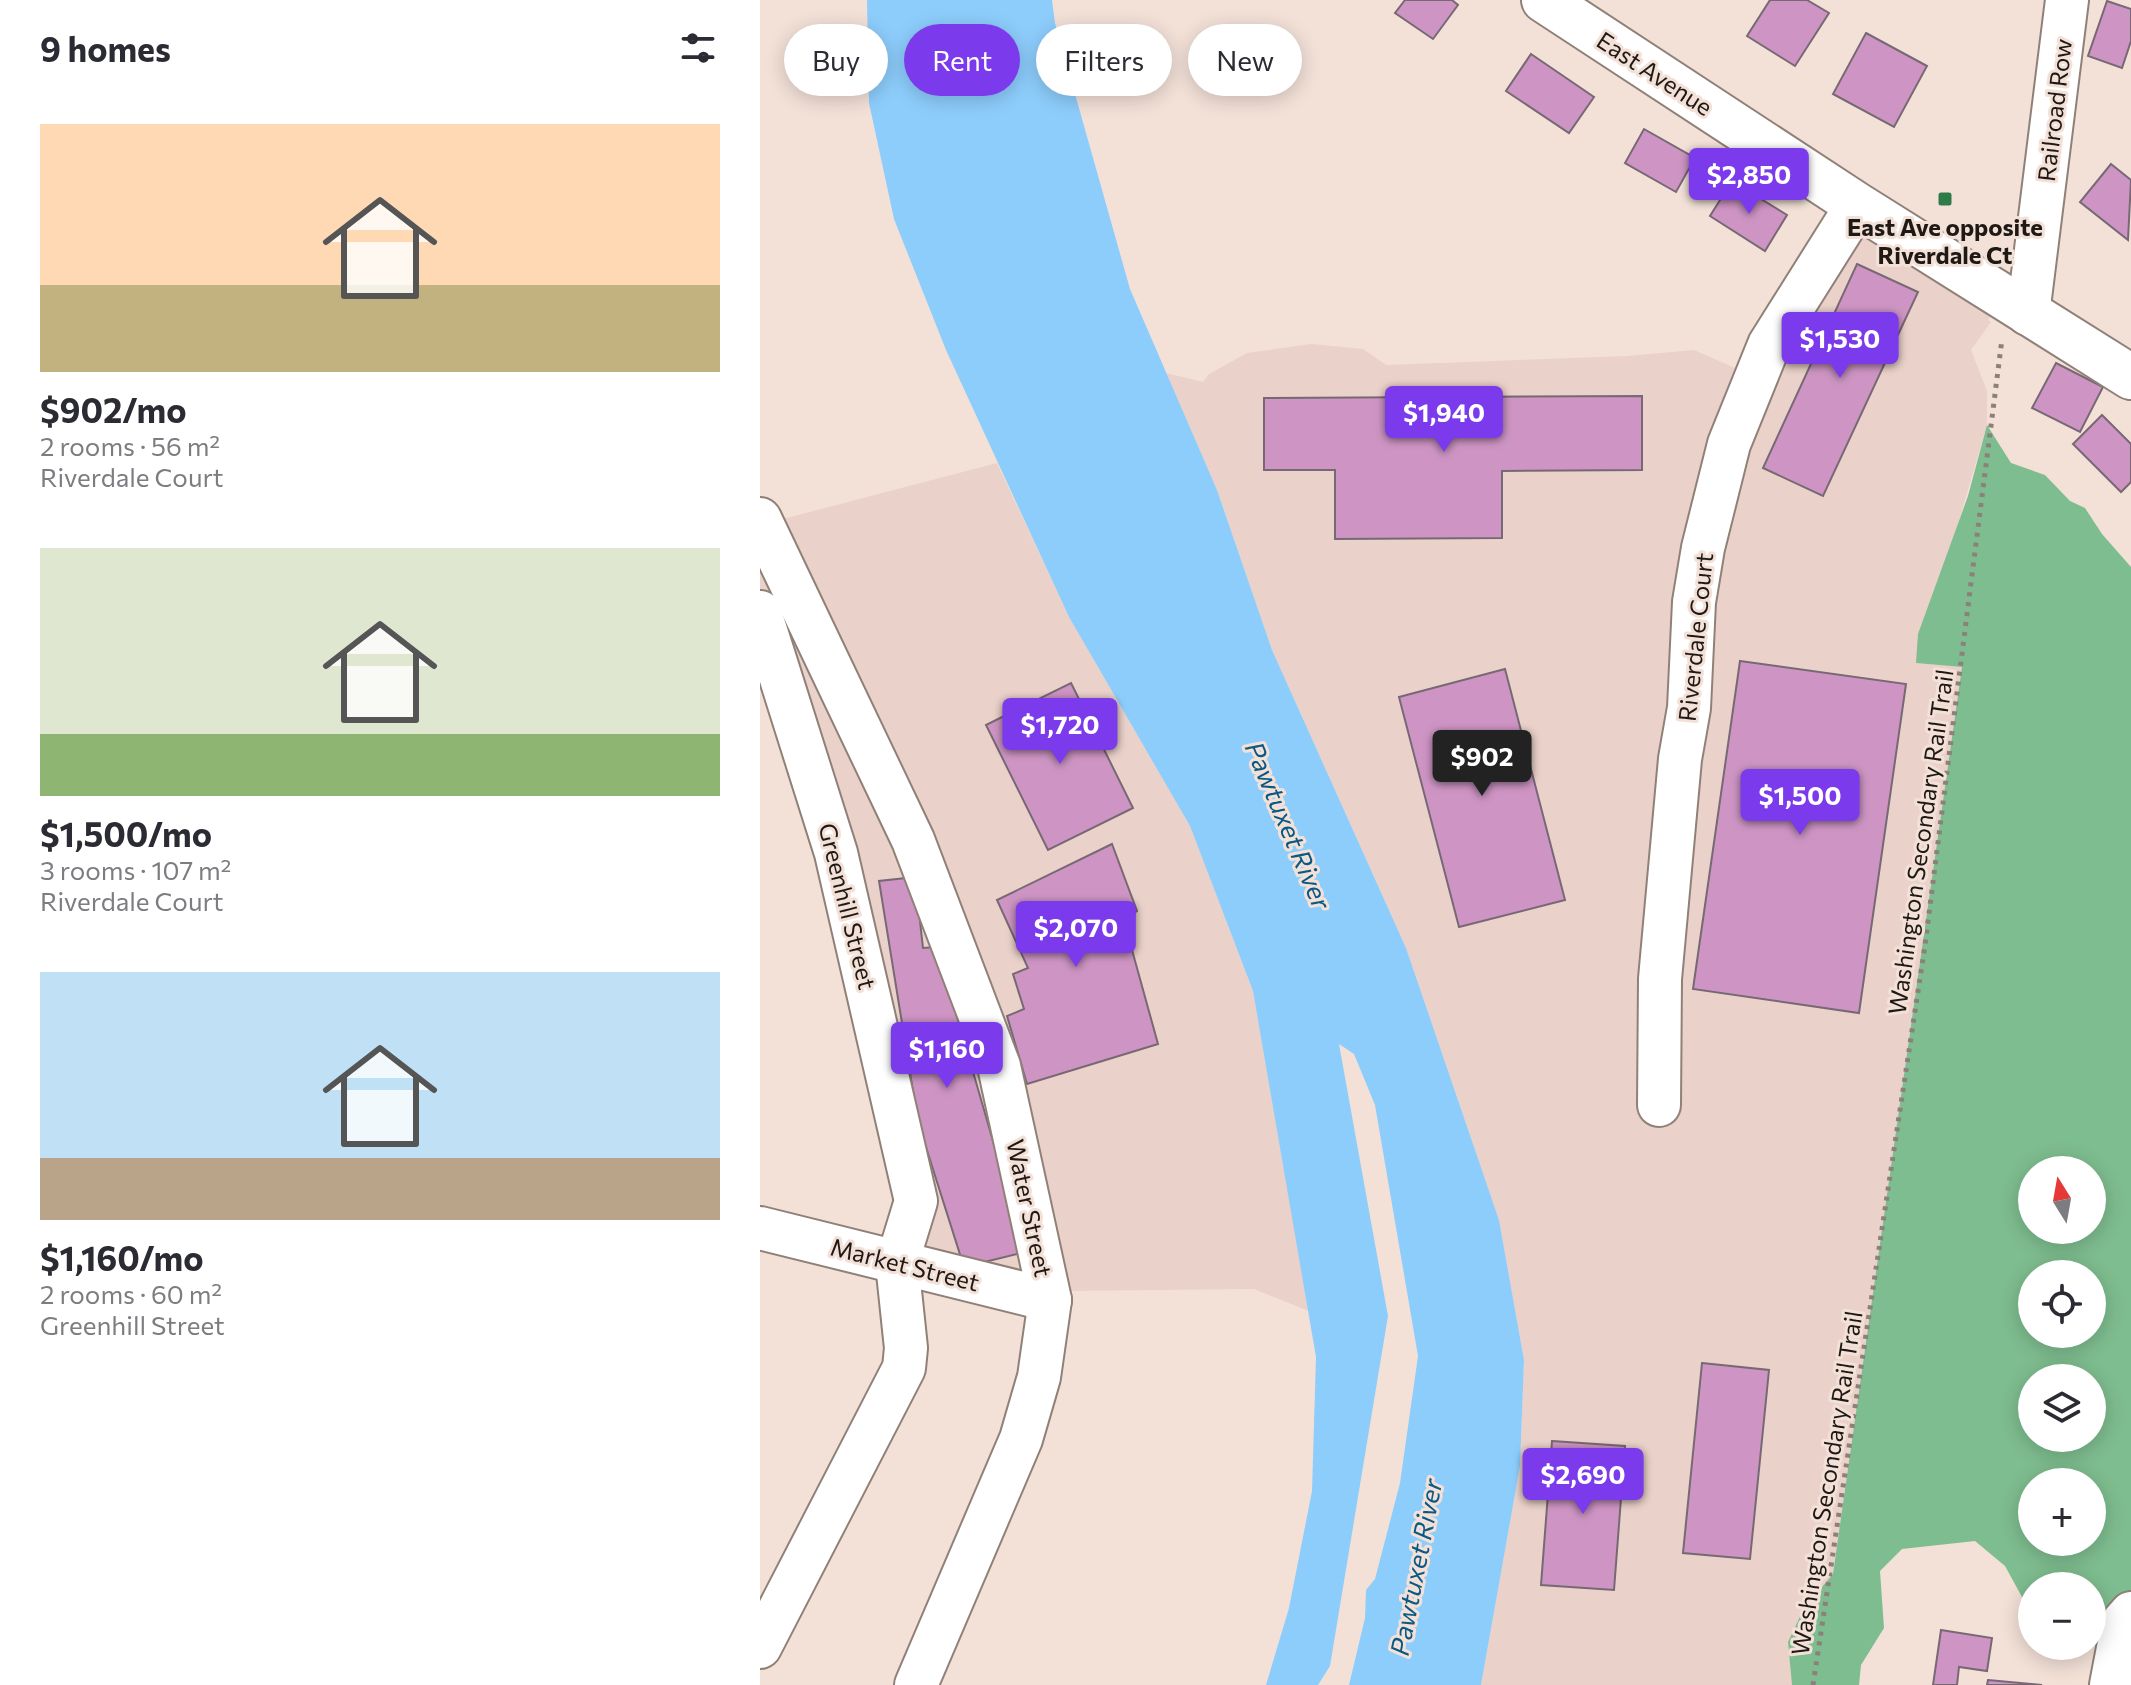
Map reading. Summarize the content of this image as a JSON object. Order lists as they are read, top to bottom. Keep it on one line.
{"streets":{"main road":["East Avenue"],"street":["Railroad Row","Riverdale Court","Greenhill Street","Water Street","Market Street"],"path":["Washington Secondary Rail Trail"]},"crossings":[["East Avenue","Railroad Row"],["East Avenue","Riverdale Court"],["East Avenue","Washington Secondary Rail Trail"],["Railroad Row","Washington Secondary Rail Trail"],["Greenhill Street","Market Street"],["Water Street","Market Street"]],"water":["Pawtuxet River"],"places":{"transit":["East Ave opposite Riverdale Ct"]},"north":"top","page":{"heading":"9 homes","chip":["Buy","Rent","Filters","New"],"list":[{"name":"$902/mo","note":"2 rooms · 56 m² · Riverdale Court"},{"name":"$1,500/mo","note":"3 rooms · 107 m² · Riverdale Court"},{"name":"$1,160/mo","note":"2 rooms · 60 m² · Greenhill Street"}],"price":["$2,850","$1,530","$1,940","$1,720","$902","$1,500","$2,070","$1,160","$2,690"],"map_buttons":["+","−"]}}
